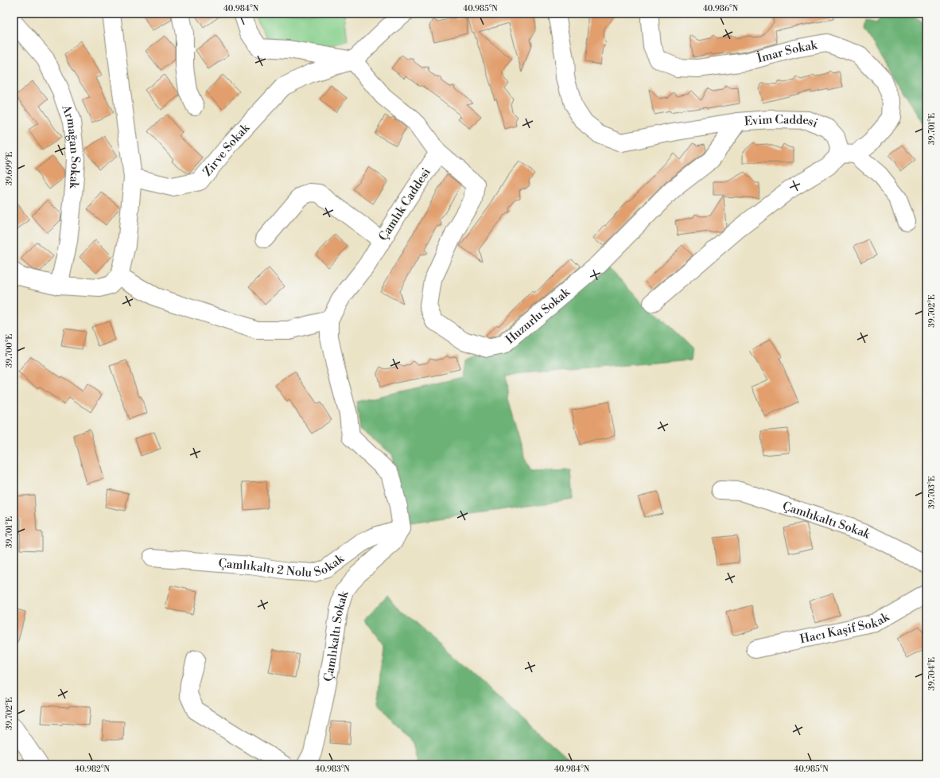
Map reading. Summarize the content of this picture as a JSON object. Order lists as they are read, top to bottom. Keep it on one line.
{"streets":{"street":["İmar Sokak","Evim Caddesi","Armağan Sokak","Zirve Sokak","Çamlık Caddesi","Huzurlu Sokak","Çamlıkaltı Sokak","Çamlıkaltı 2 Nolu Sokak","Hacı Kaşif Sokak"]},"crossings":[["Evim Caddesi","Huzurlu Sokak"],["Çamlık Caddesi","Huzurlu Sokak"],["Çamlık Caddesi","Çamlıkaltı Sokak"],["Çamlık Caddesi","Çamlıkaltı 2 Nolu Sokak"],["Çamlıkaltı Sokak","Çamlıkaltı 2 Nolu Sokak"]],"coordinates":["40.984°N","40.985°N","40.986°N","39.701°E","39.699°E","39.702°E","39.700°E","39.703°E","39.704°E","40.982°N","40.983°N"]}
